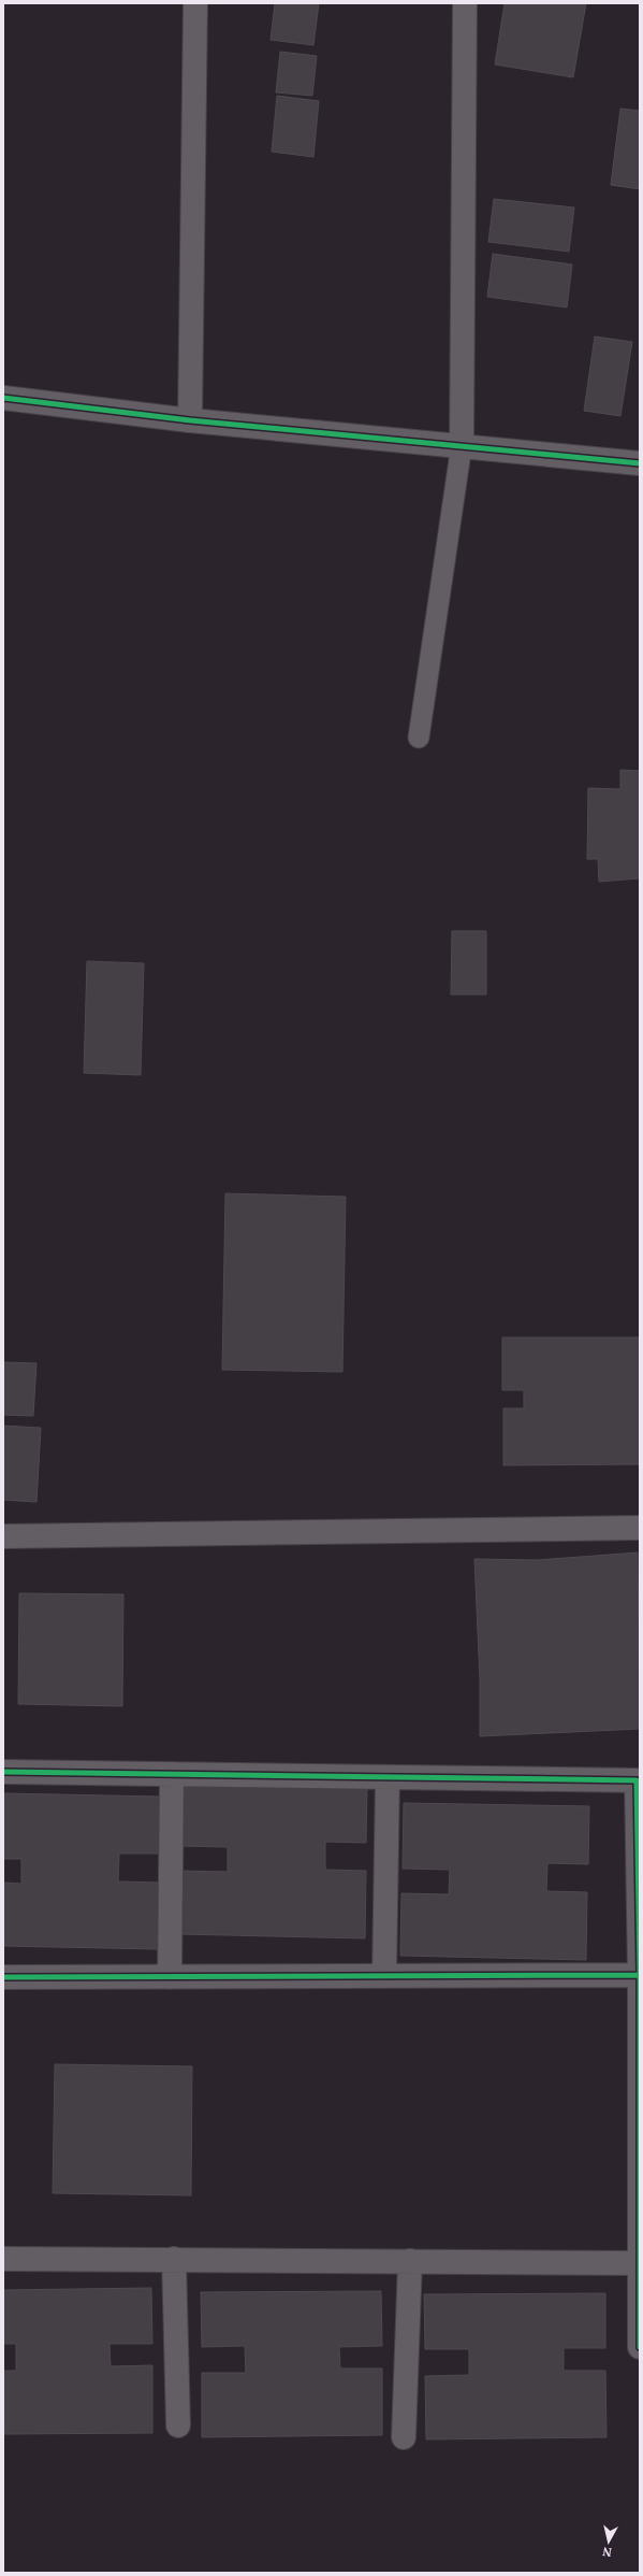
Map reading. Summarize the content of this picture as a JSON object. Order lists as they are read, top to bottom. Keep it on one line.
{"north":"bottom"}
